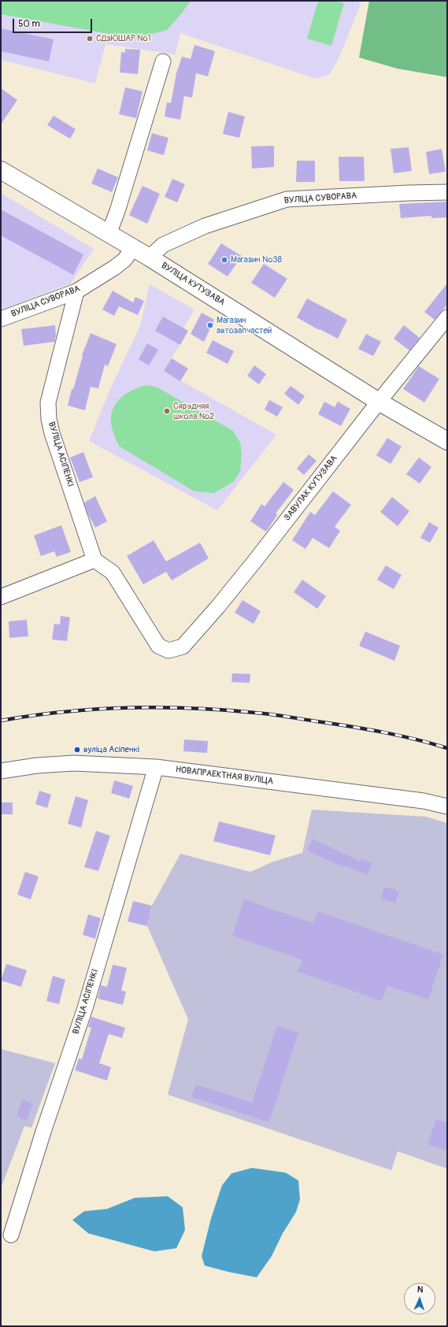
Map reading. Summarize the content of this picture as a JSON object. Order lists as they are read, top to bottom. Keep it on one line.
{"streets":{"main road":["ВУЛІЦА КУТУЗАВА"],"street":["ВУЛІЦА СУВОРАВА","ВУЛІЦА АСІПЕНКІ","ЗАВУЛАК КУТУЗАВА","НОВАПРАЕКТНАЯ ВУЛІЦА"]},"crossings":[["ВУЛІЦА СУВОРАВА","ВУЛІЦА КУТУЗАВА"],["ВУЛІЦА СУВОРАВА","ВУЛІЦА АСІПЕНКІ"],["ВУЛІЦА КУТУЗАВА","ЗАВУЛАК КУТУЗАВА"],["ВУЛІЦА АСІПЕНКІ","ЗАВУЛАК КУТУЗАВА"],["ВУЛІЦА АСІПЕНКІ","НОВАПРАЕКТНАЯ ВУЛІЦА"]],"places":["СДзЮШАР №1","Магазин №38","Магазин автозапчастей","Сярэдняя школа №2","вуліца Асіпенкі"],"scale_bar":"50 m","north":"top"}
